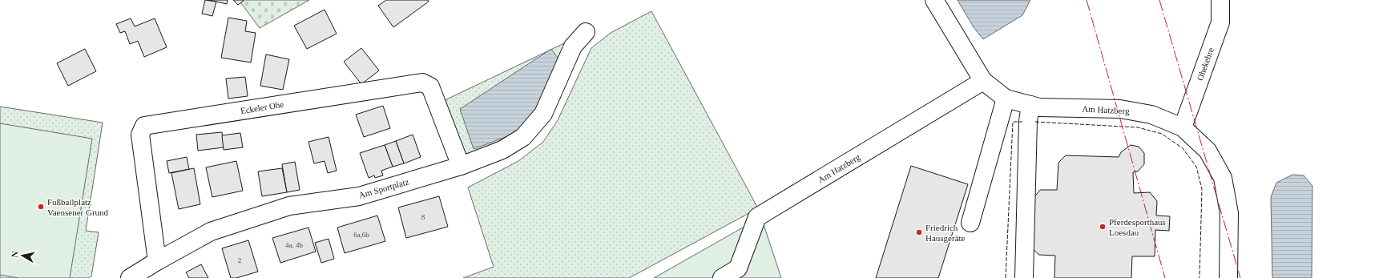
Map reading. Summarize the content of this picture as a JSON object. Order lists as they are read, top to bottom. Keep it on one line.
{"streets":{"street":["Ohekehre","Eckeler Ohe","Am Hatzberg","Am Sportplatz"]},"crossings":[["Ohekehre","Am Hatzberg"],["Eckeler Ohe","Am Sportplatz"]],"places":["Fußballplatz Vaensener Grund","Pferdesporthaus Loesdau","Friedrich Hausgeräte"],"house_numbers":["8","6a,6b","4a, 4b","2"],"north":"left"}
